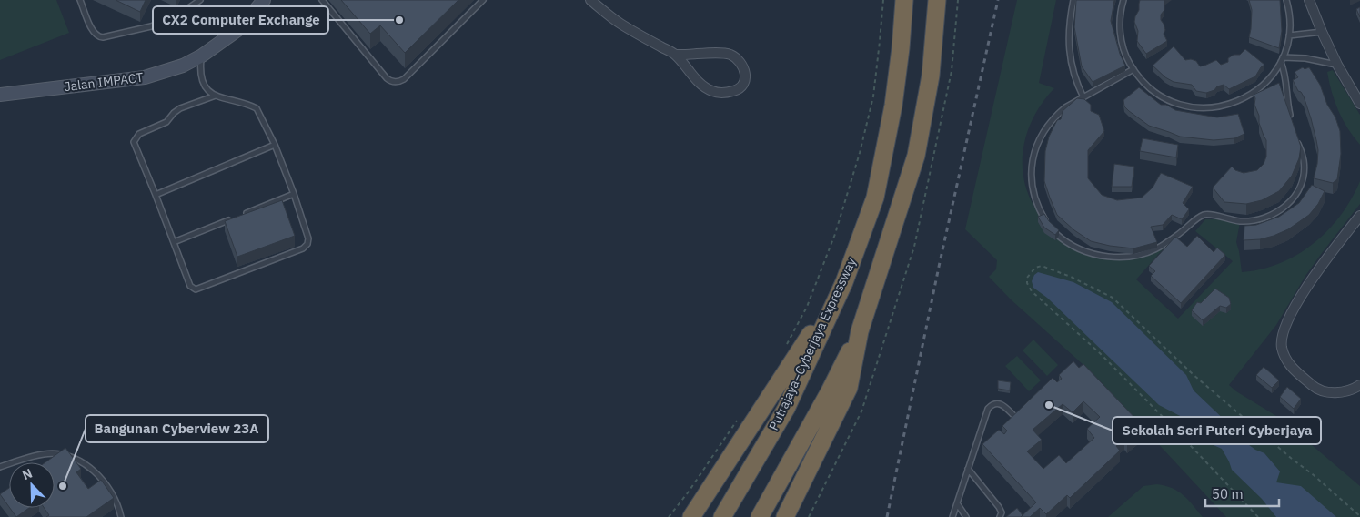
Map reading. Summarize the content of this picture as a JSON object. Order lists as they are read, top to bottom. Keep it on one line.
{"streets":{"highway":["Putrajaya–Cyberjaya Expressway"],"street":["Jalan IMPACT"]},"places":["CX2 Computer Exchange","Sekolah Seri Puteri Cyberjaya","Bangunan Cyberview 23A"],"scale_bar":"50 m","north":"top left"}
